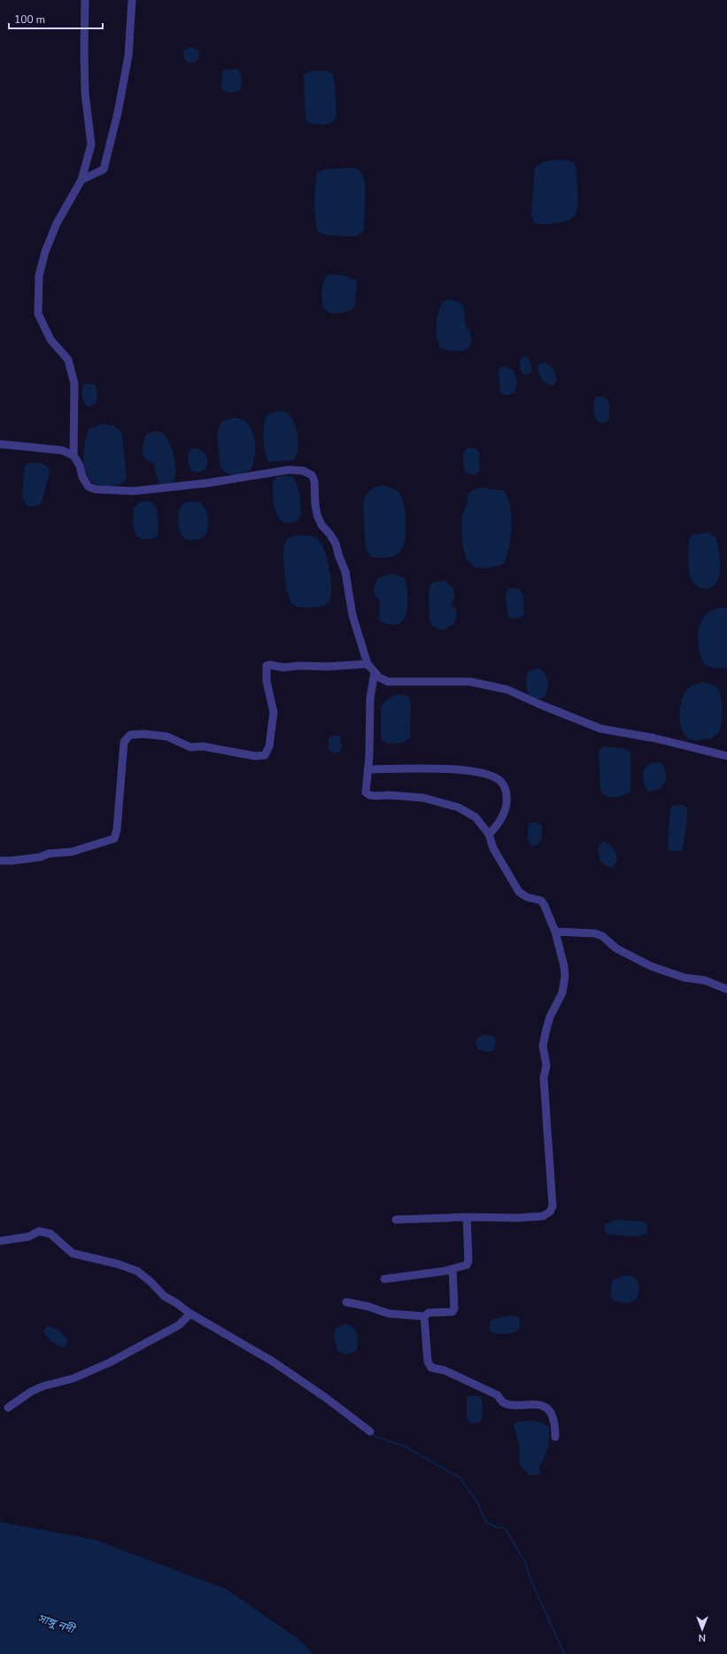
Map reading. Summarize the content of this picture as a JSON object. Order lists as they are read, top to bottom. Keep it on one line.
{"water":["সাঙ্গু নদী"],"scale_bar":"100 m","north":"bottom"}
